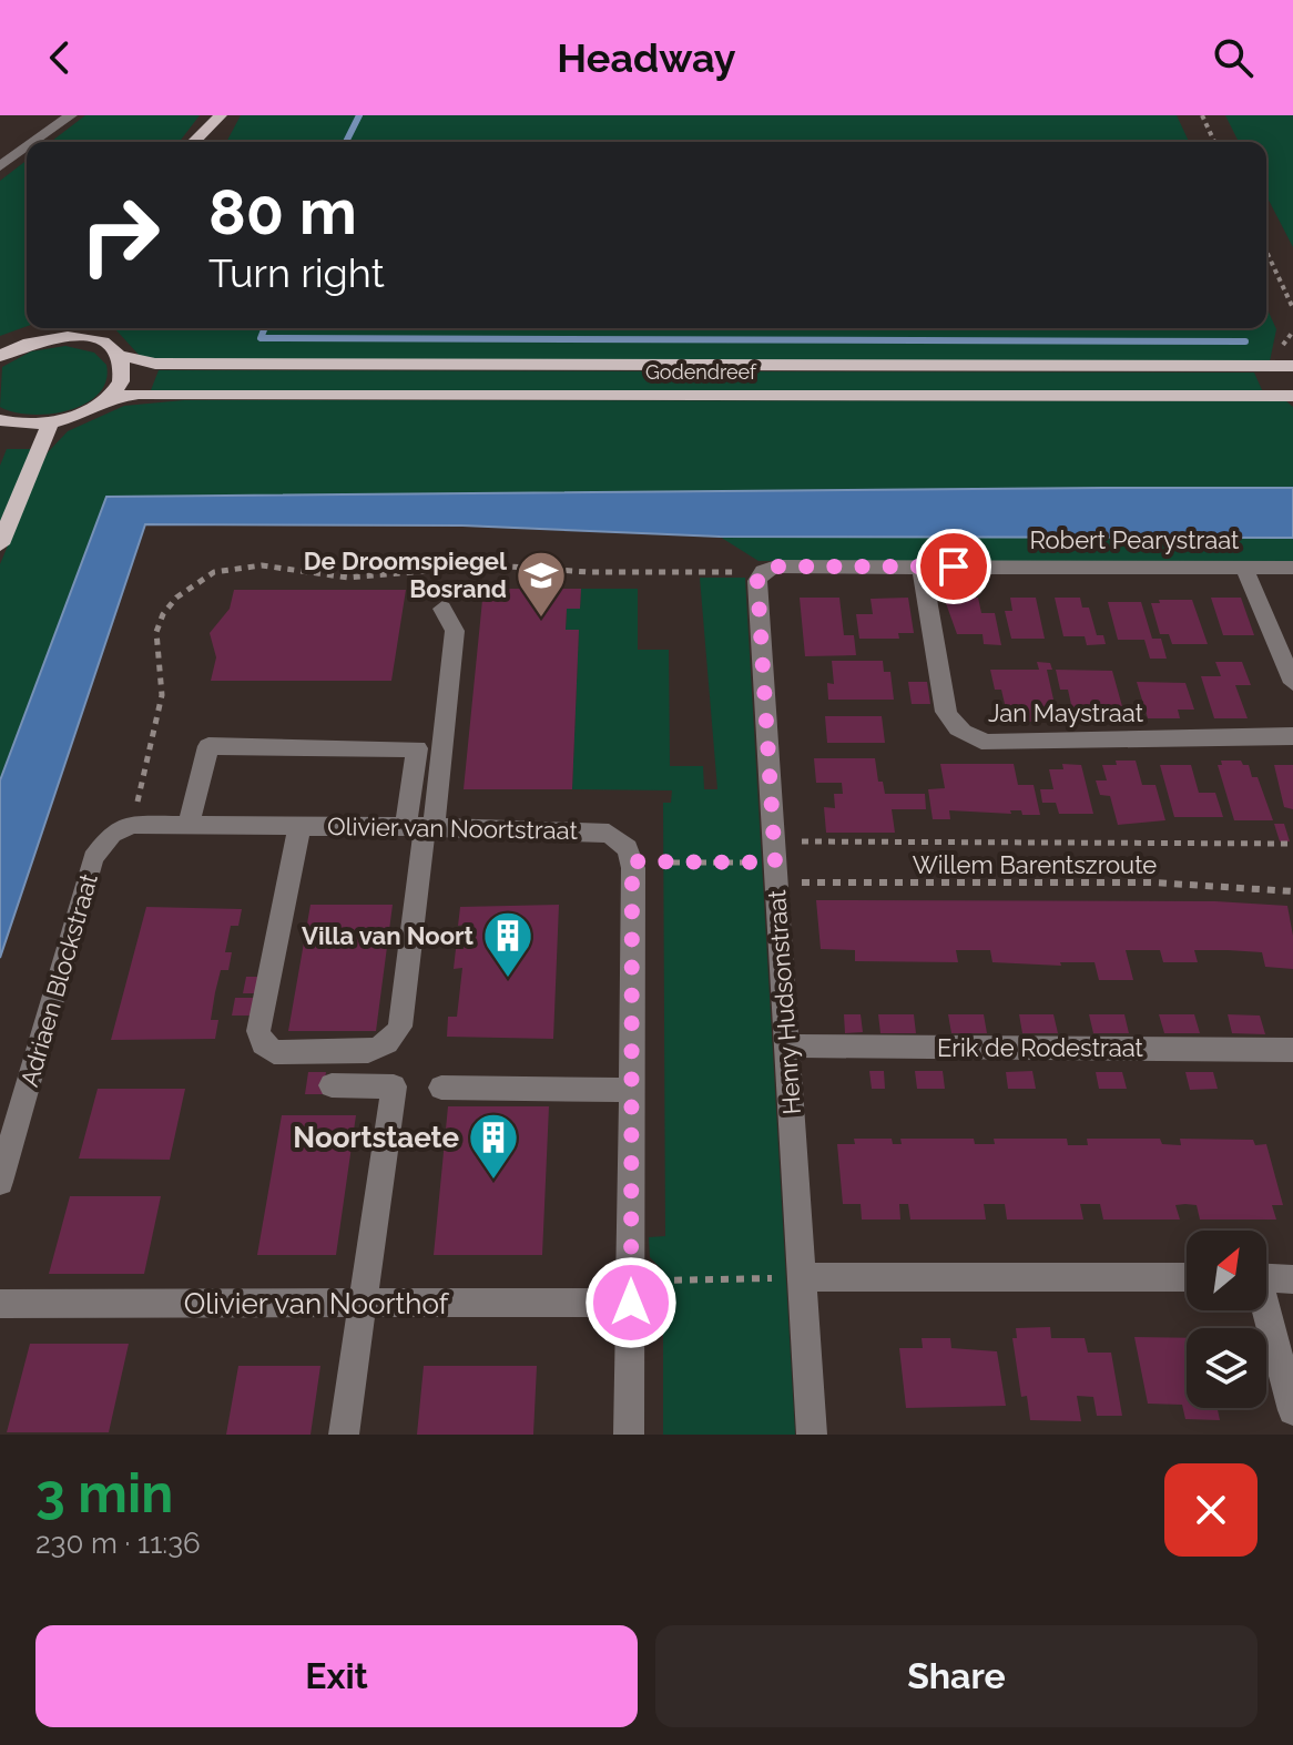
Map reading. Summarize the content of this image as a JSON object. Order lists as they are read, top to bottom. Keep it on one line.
{"streets":{"main road":["Godendreef"],"street":["Robert Pearystraat","Jan Maystraat","Olivier van Noortstraat","Adriaen Blockstraat","Henry Hudsonstraat","Erik de Rodestraat","Olivier van Noorthof"],"path":["Willem Barentszroute"]},"crossings":[["Robert Pearystraat","Jan Maystraat"],["Robert Pearystraat","Henry Hudsonstraat"],["Olivier van Noortstraat","Adriaen Blockstraat"],["Willem Barentszroute","Henry Hudsonstraat"],["Henry Hudsonstraat","Erik de Rodestraat"]],"places":{"school or university":["De Droomspiegel Bosrand"],"building":["Villa van Noort","Noortstaete"]},"north":"top right","page":{"header":"Headway","turn":["80 m","Turn right"],"heading":["3 min","230 m · 11:36"],"buttons":["Exit","Share"]}}
